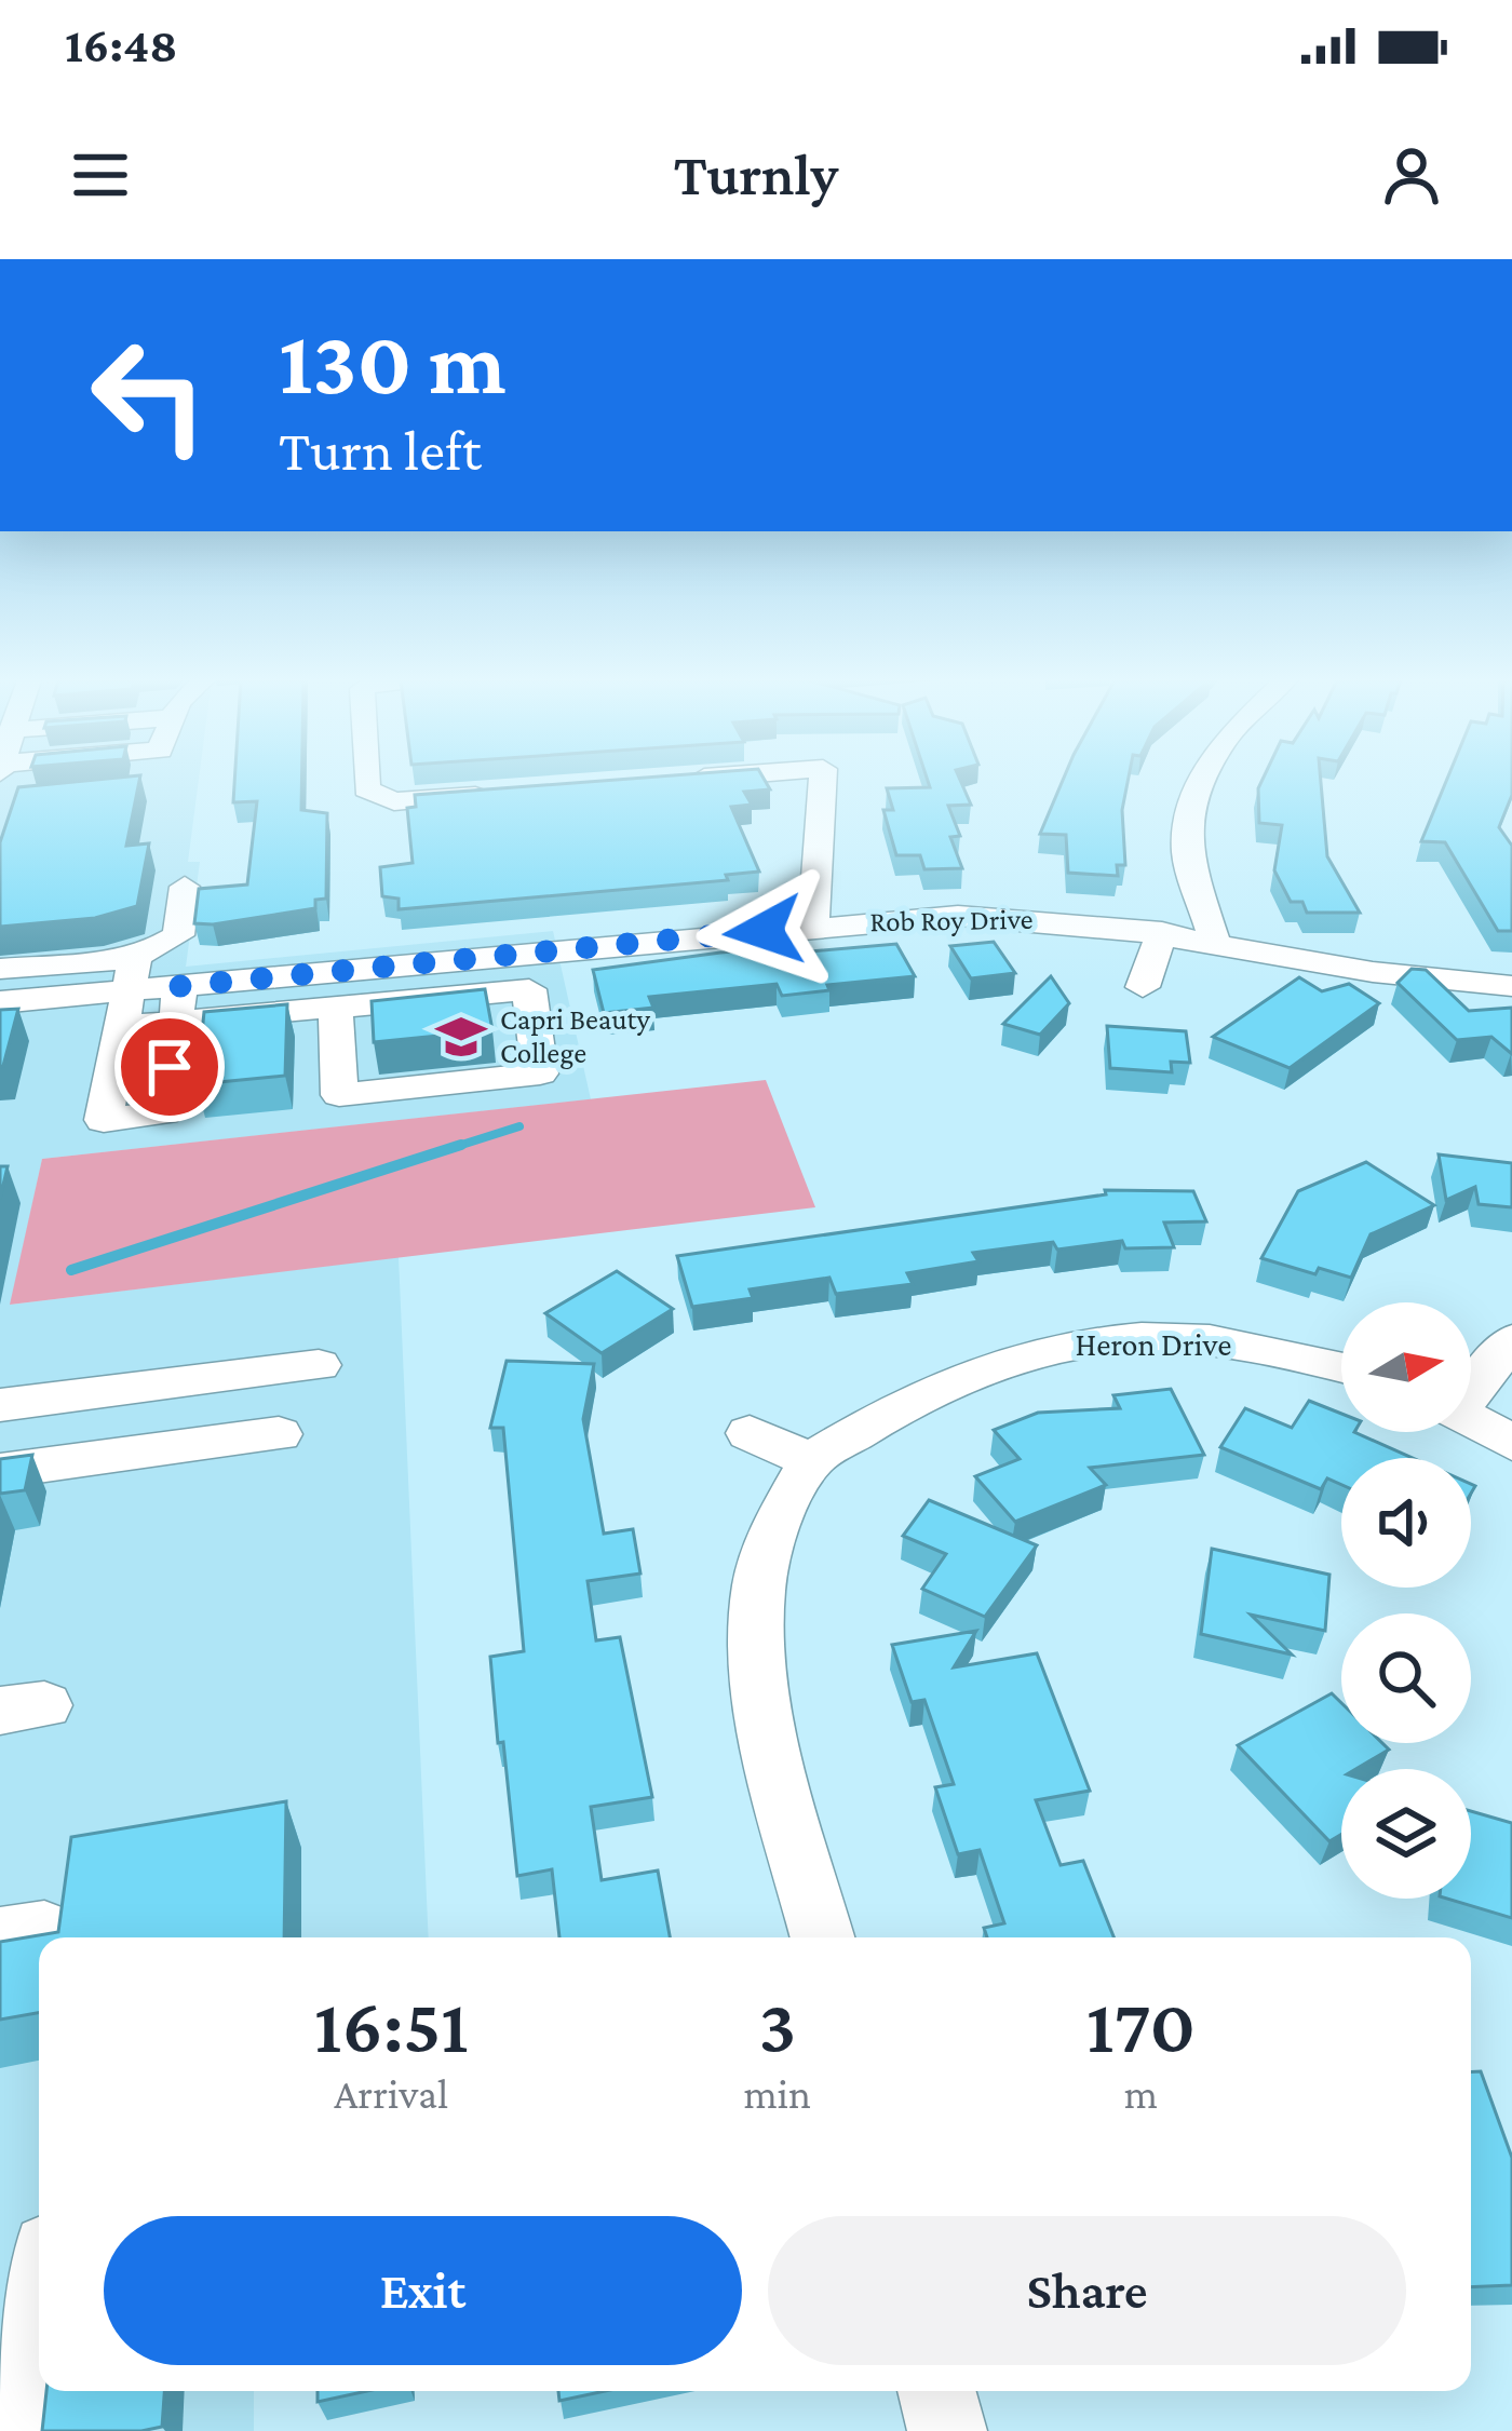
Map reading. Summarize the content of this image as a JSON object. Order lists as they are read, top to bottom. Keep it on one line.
{"streets":{"street":["Rob Roy Drive","Heron Drive"]},"places":{"school or university":["Capri Beauty College"]},"north":"right","page":{"status":"16:48","header":"Turnly","turn":["130 m","Turn left"],"eta":["16:51","Arrival","3","min","170","m"],"buttons":["Exit","Share"]}}
